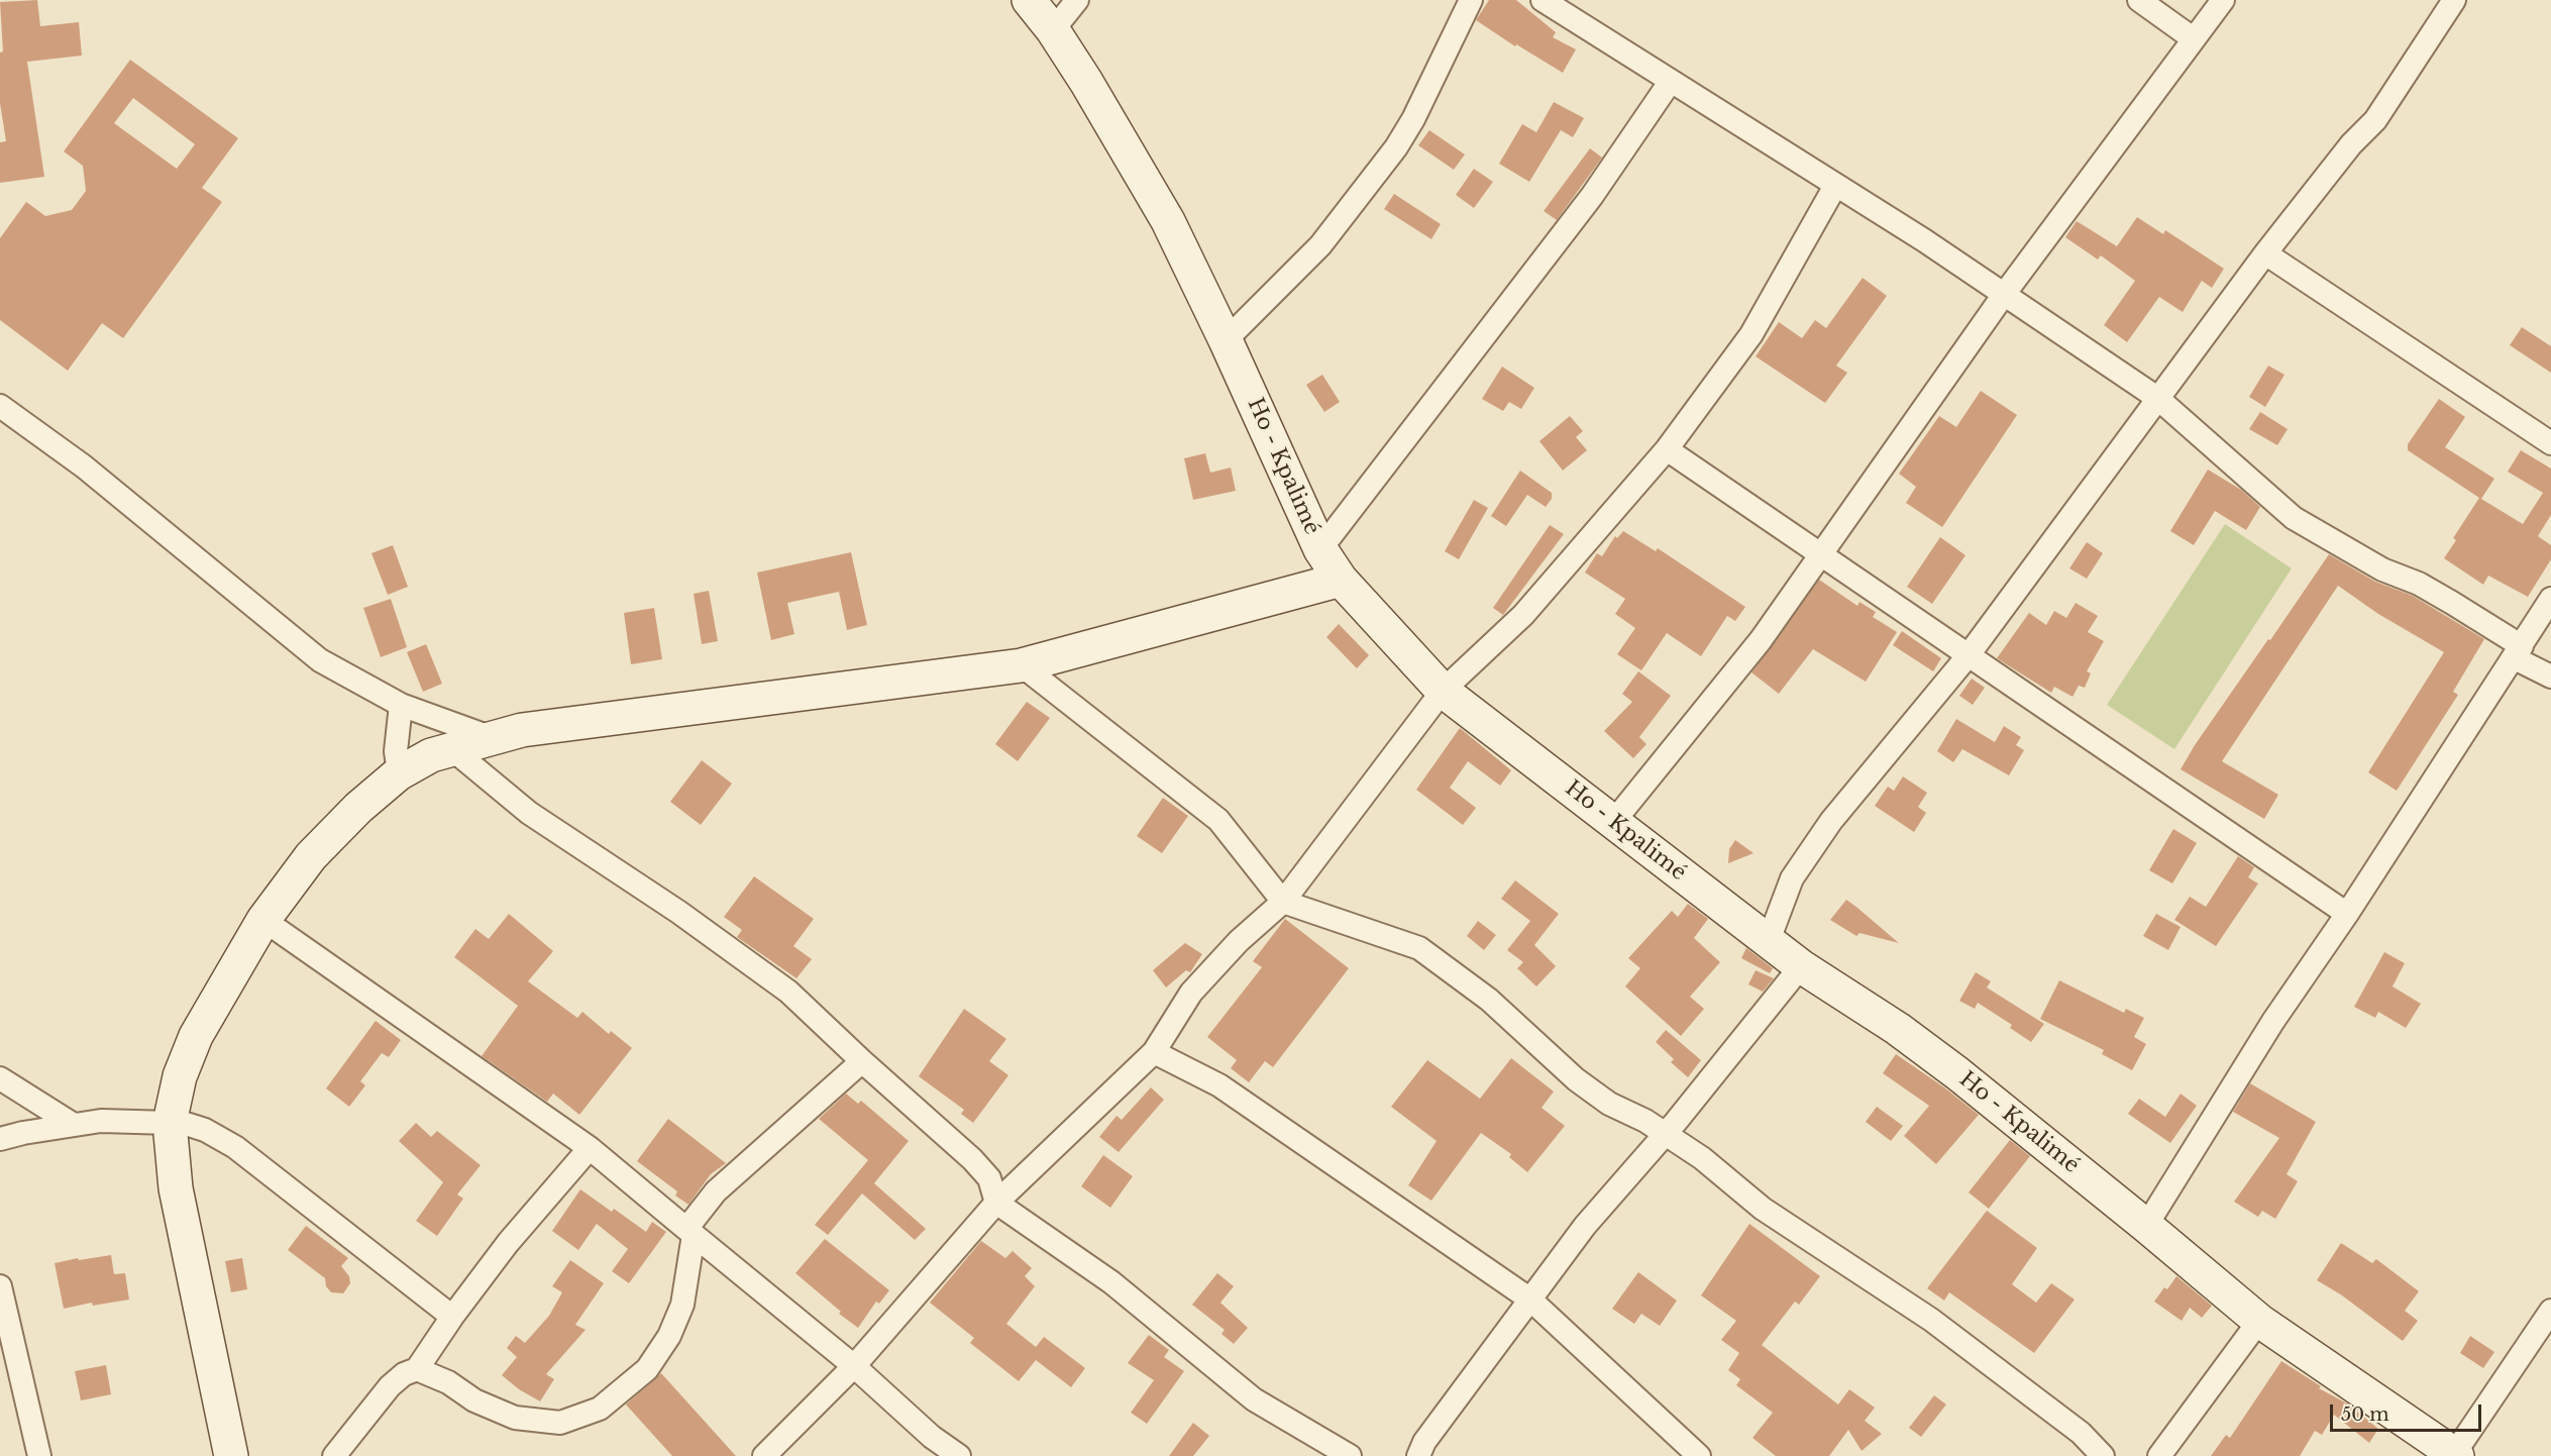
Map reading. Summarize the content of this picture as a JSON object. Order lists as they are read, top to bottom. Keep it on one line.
{"streets":{"main road":["Ho - Kpalimé"]},"scale_bar":"50 m"}
